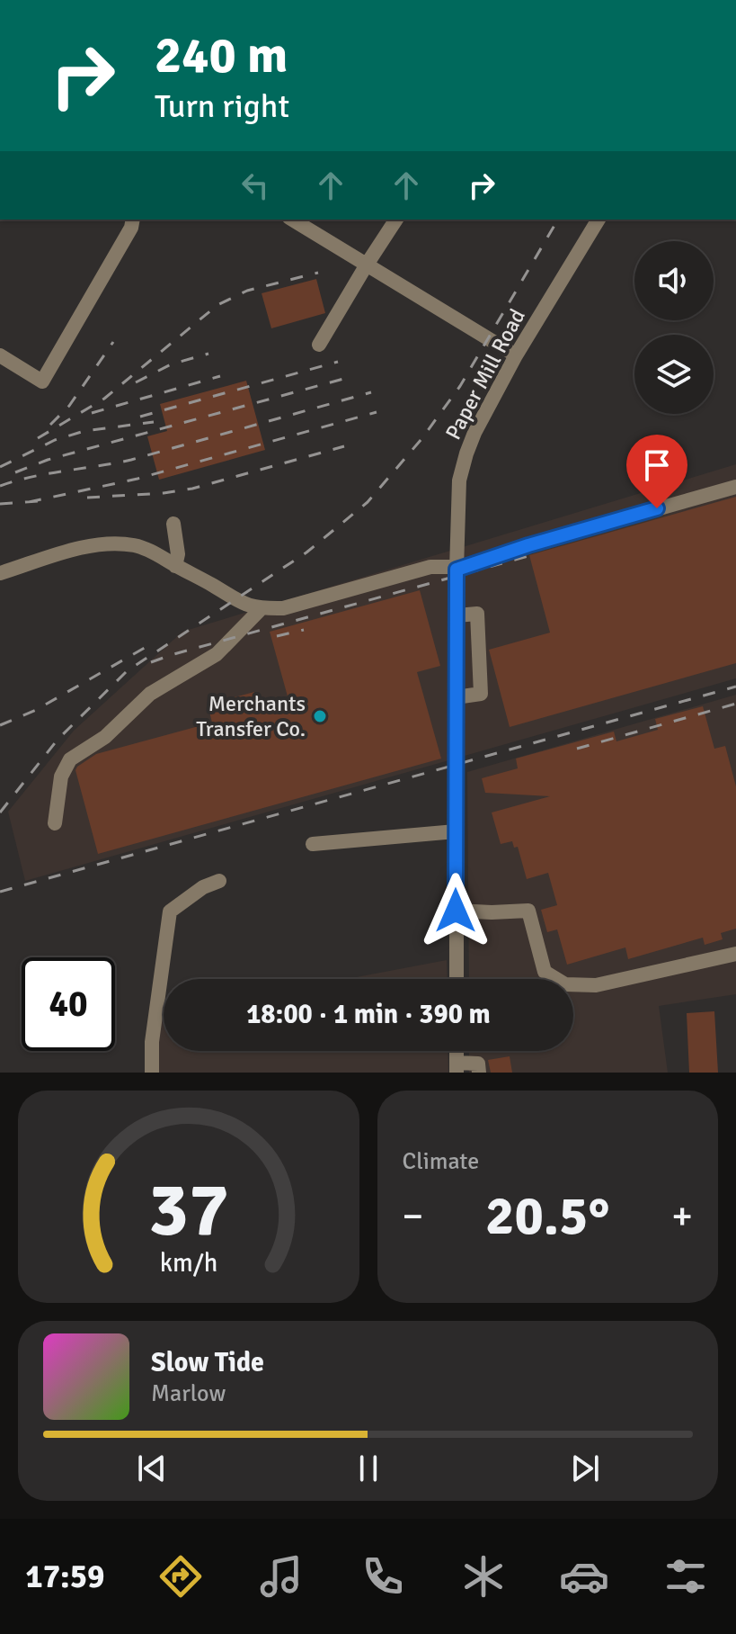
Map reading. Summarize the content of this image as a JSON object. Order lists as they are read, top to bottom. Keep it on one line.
{"streets":{"street":["Paper Mill Road"]},"places":["Merchants Transfer Co."],"page":{"turn":["240 m","Turn right"],"limit":"40","trip":"18:00 · 1 min · 390 m","tile":"Climate","heat":["−","20.5°","+"],"song":["Slow Tide","Marlow"],"tabs":"17:59","gauge":["37","km/h"]}}
